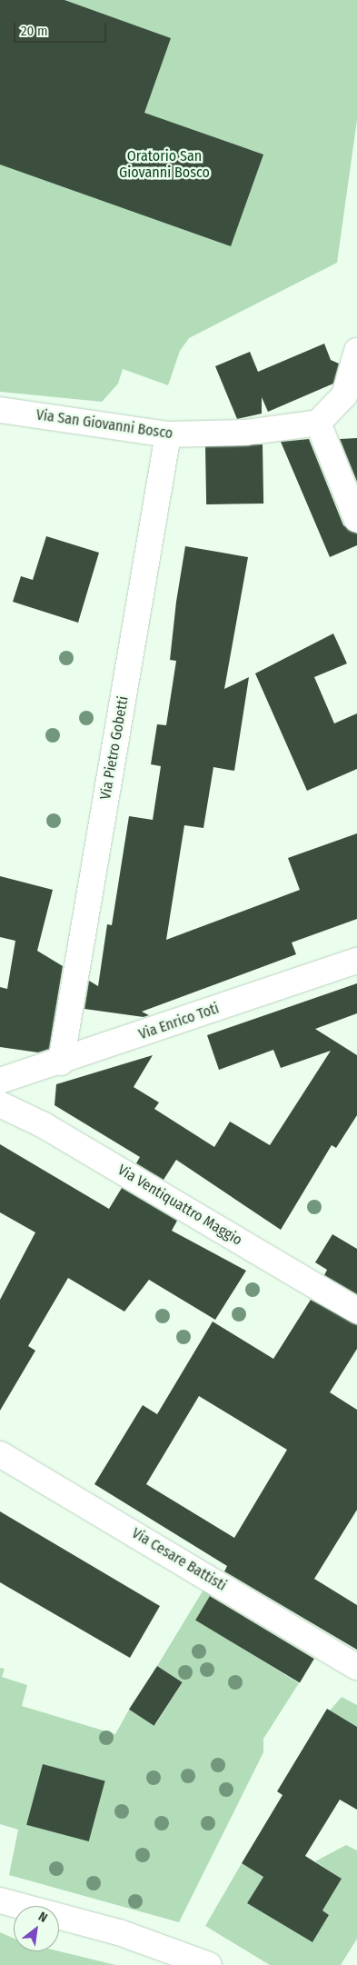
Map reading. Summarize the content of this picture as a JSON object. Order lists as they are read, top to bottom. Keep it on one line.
{"streets":{"street":["Via San Giovanni Bosco","Via Pietro Gobetti","Via Enrico Toti","Via Ventiquattro Maggio","Via Cesare Battisti"]},"crossings":[["Via San Giovanni Bosco","Via Pietro Gobetti"],["Via Pietro Gobetti","Via Enrico Toti"]],"parks":["Oratorio San Giovanni Bosco"],"scale_bar":"20 m","north":"top right"}
